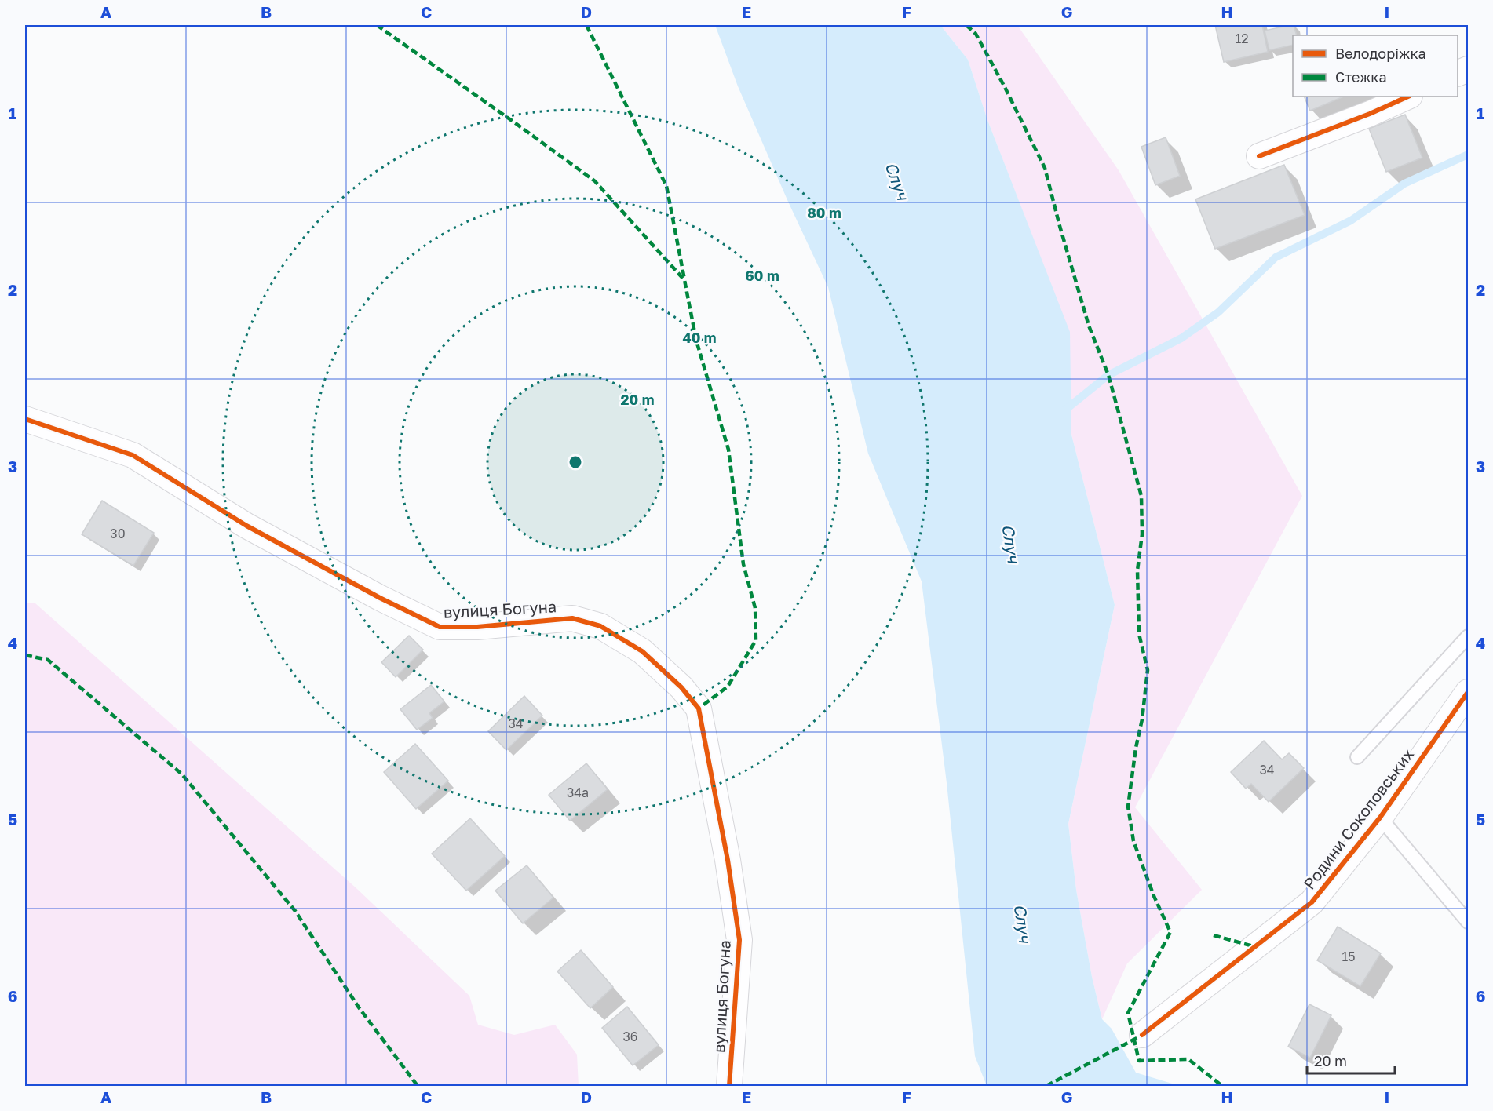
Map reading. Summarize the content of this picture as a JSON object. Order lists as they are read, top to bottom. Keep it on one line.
{"streets":{"street":["вулиця Богуна","Родини Соколовських"]},"water":["Случ"],"house_numbers":["12","30","34","34","34а","15","36"],"legend":["Велодоріжка","Стежка"],"scale_bar":"20 m","grid":{"columns":["A","B","C","D","E","F","G","H","I"],"rows":["1","2","3","4","5","6"]},"rings":["80 m","60 m","40 m","20 m"]}
